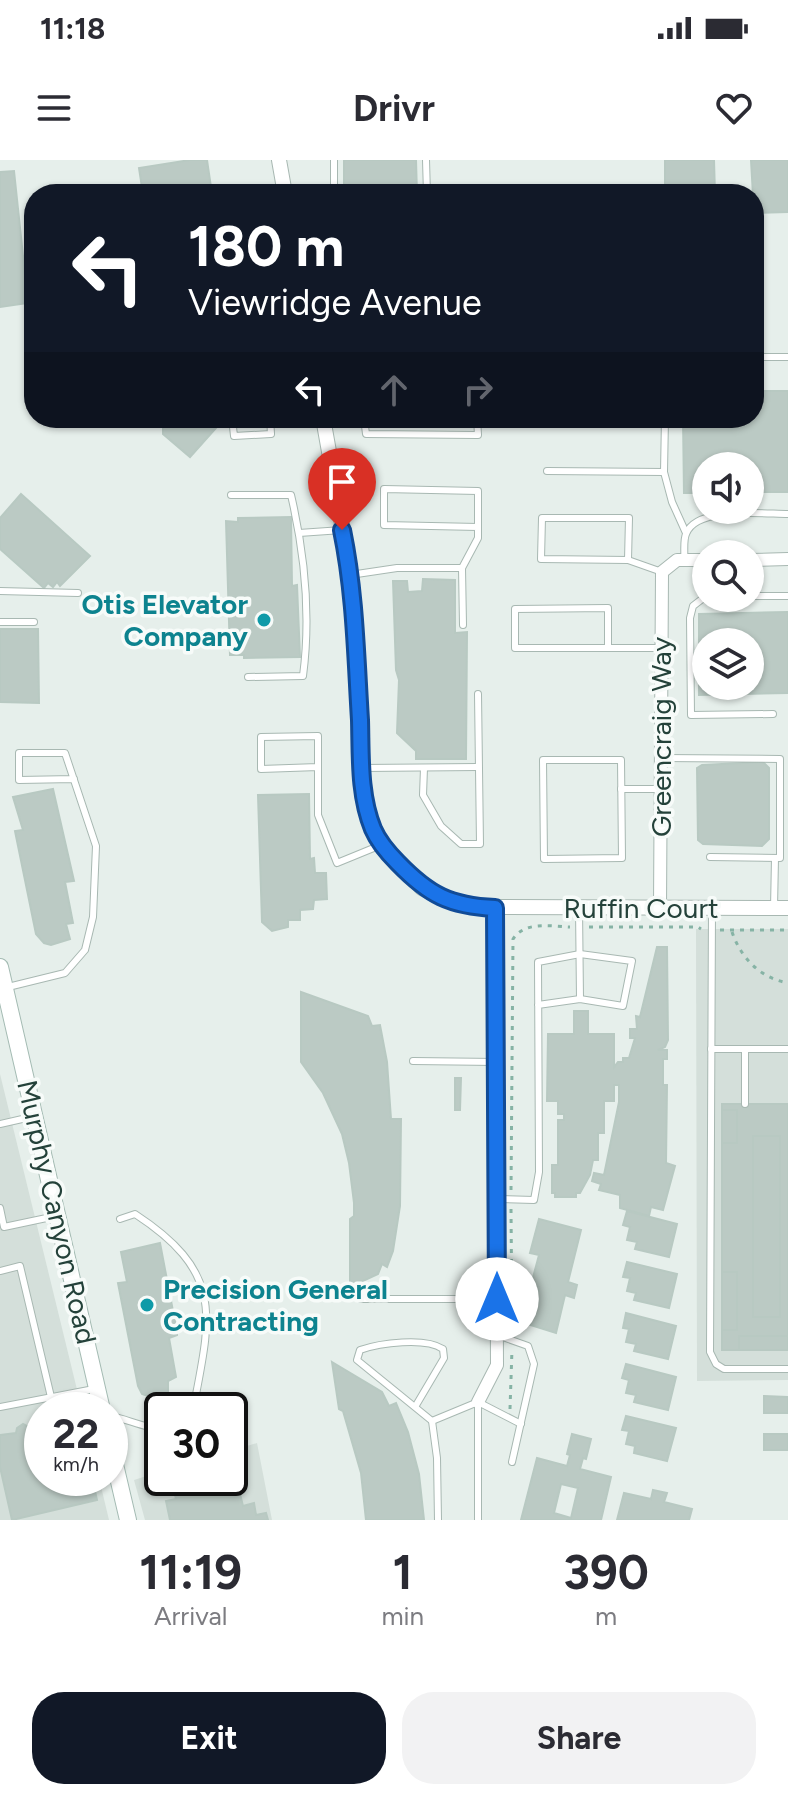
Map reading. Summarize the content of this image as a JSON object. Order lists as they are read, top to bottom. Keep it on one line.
{"streets":{"main road":["Murphy Canyon Road"],"street":["Greencraig Way","Ruffin Court"]},"crossings":[["Greencraig Way","Ruffin Court"]],"places":["Otis Elevator Company","Precision General Contracting"],"page":{"status":"11:18","header":"Drivr","turn":["180 m","Viewridge Avenue"],"speed":"22 km/h","limit":"30","eta":["11:19","Arrival","1","min","390","m"],"buttons":["Exit","Share"]}}
